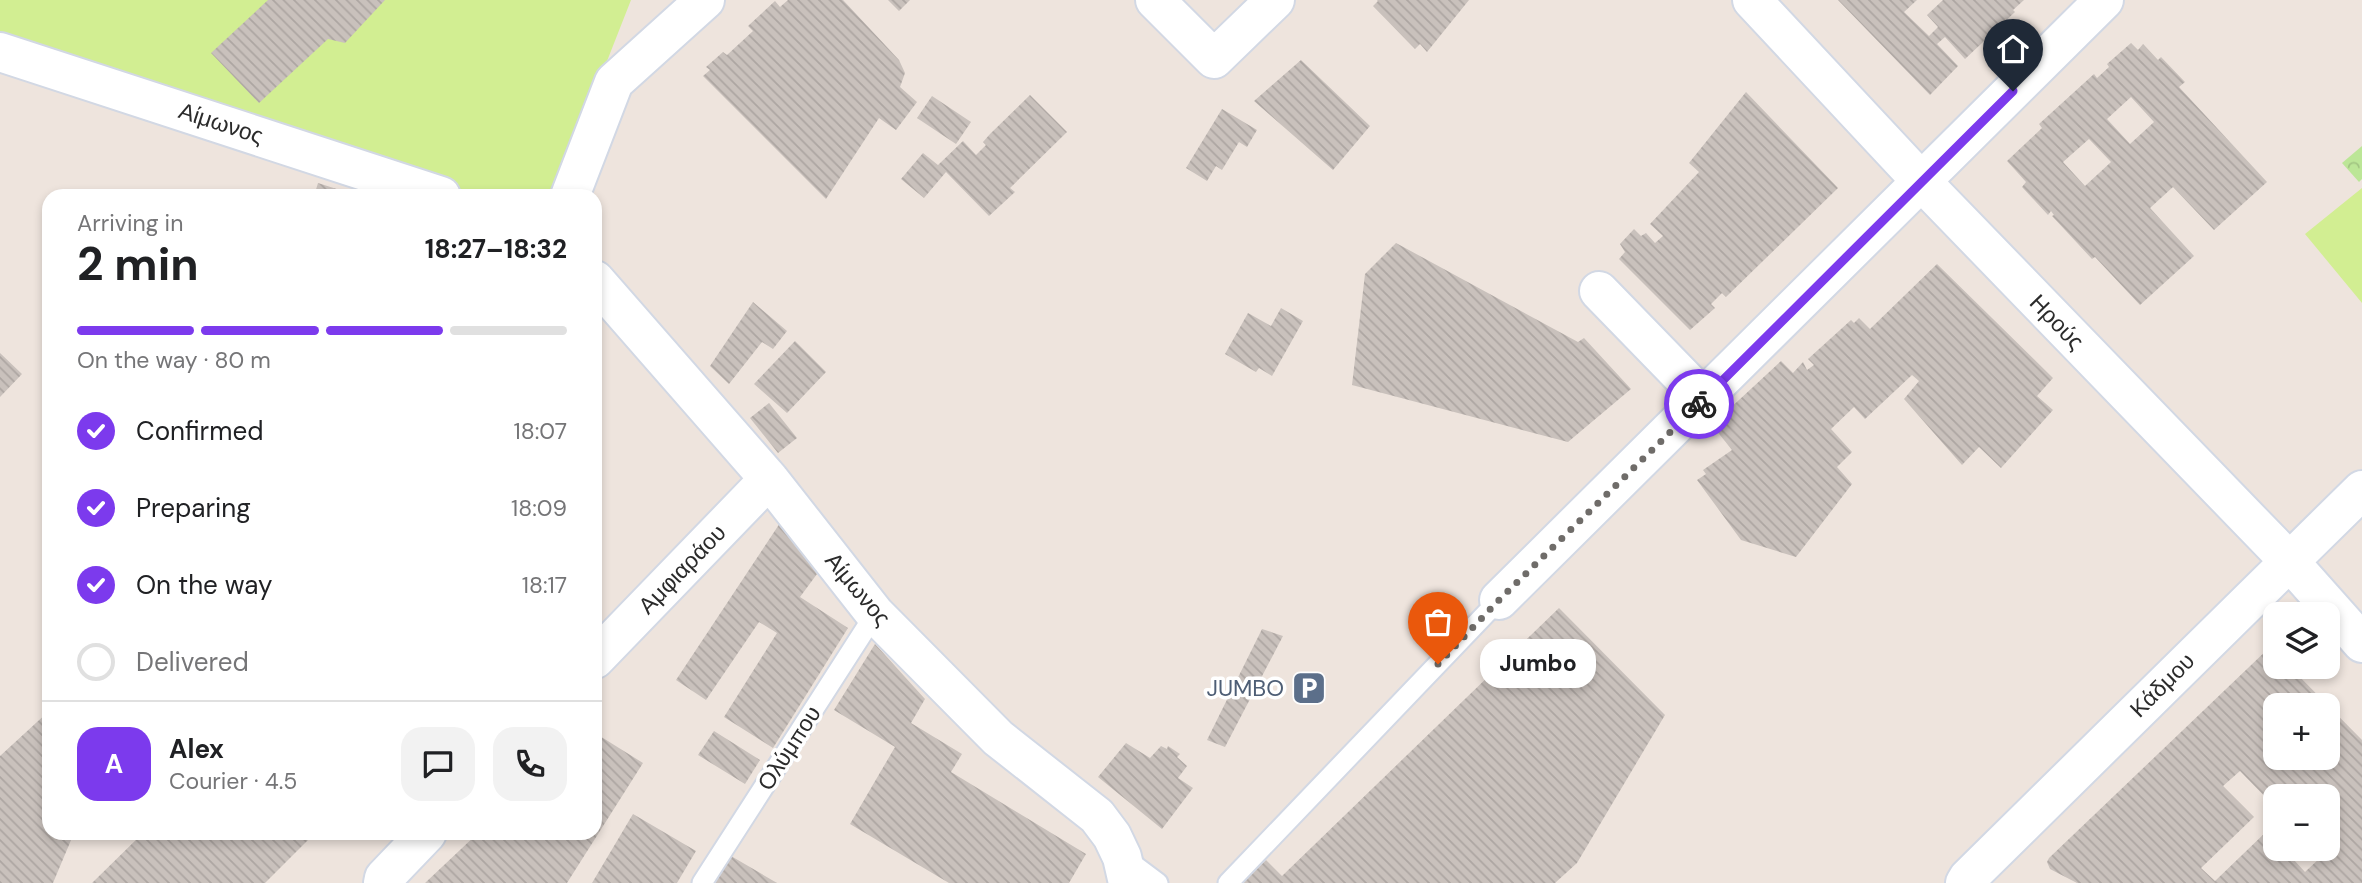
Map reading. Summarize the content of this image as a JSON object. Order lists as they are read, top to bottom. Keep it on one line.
{"streets":{"street":["Αίμωνος","Ηρούς","Αμφιαράου","Κάδμου"],"lane":["Ολύμπου"]},"crossings":[["Αίμωνος","Αμφιαράου"],["Αίμωνος","Ολύμπου"],["Ηρούς","Κάδμου"]],"places":{"other":["Jumbo"],"parking":["JUMBO"]},"page":{"heading":["2 min","Arriving in","18:27–18:32"],"panel":["Alex","Courier · 4.5"],"bar":"On the way · 80 m","list":[["Confirmed","18:07"],["Preparing","18:09"],["On the way","18:17"],"Delivered"],"map_buttons":["+","−"],"bubble":"Jumbo","round":"A"}}
